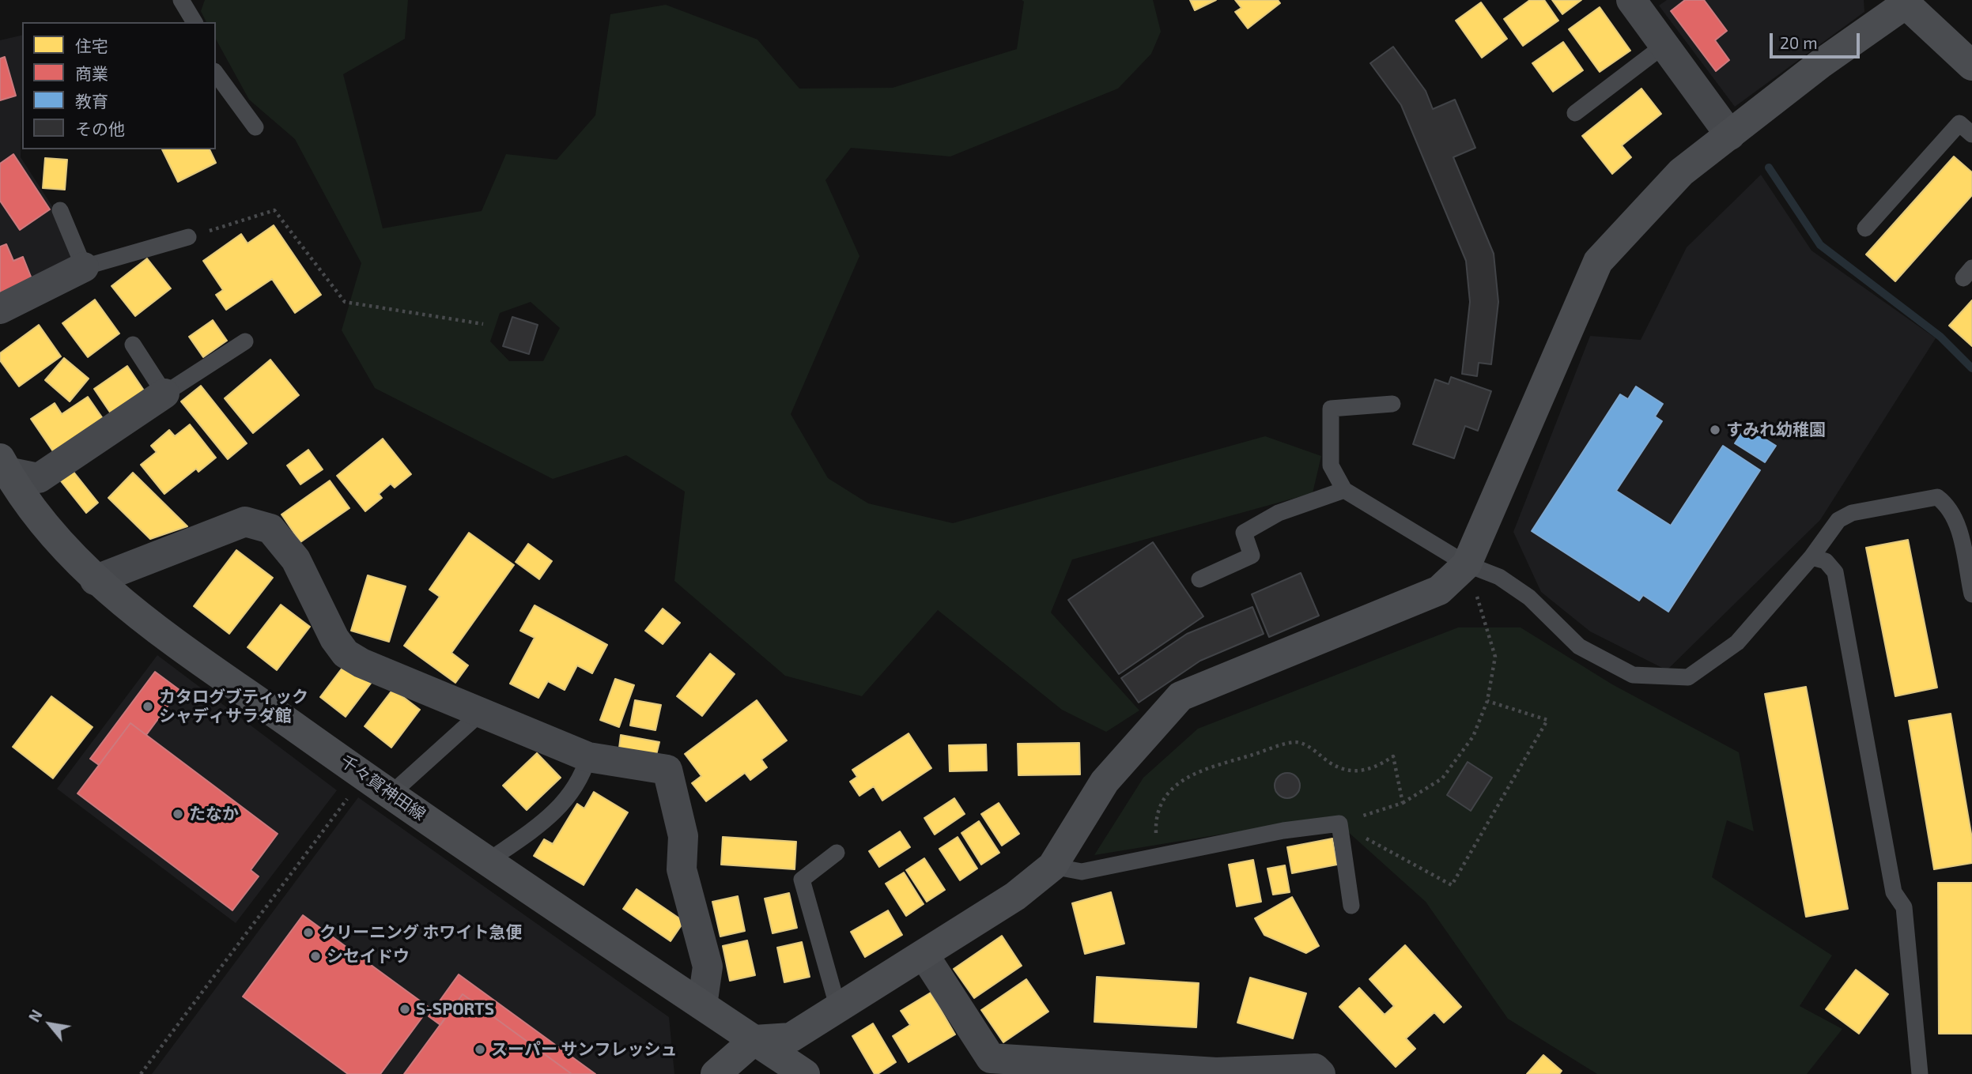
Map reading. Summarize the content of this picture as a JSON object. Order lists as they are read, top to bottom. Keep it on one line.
{"streets":{"street":["千々賀神田線"]},"places":["すみれ幼稚園","カタログブティック シャディサラダ館","たなか","クリーニング ホワイト急便","シセイドウ","S-SPORTS","スーパー サンフレッシュ"],"legend":["住宅","商業","教育","その他"],"scale_bar":"20 m","north":"top left"}
